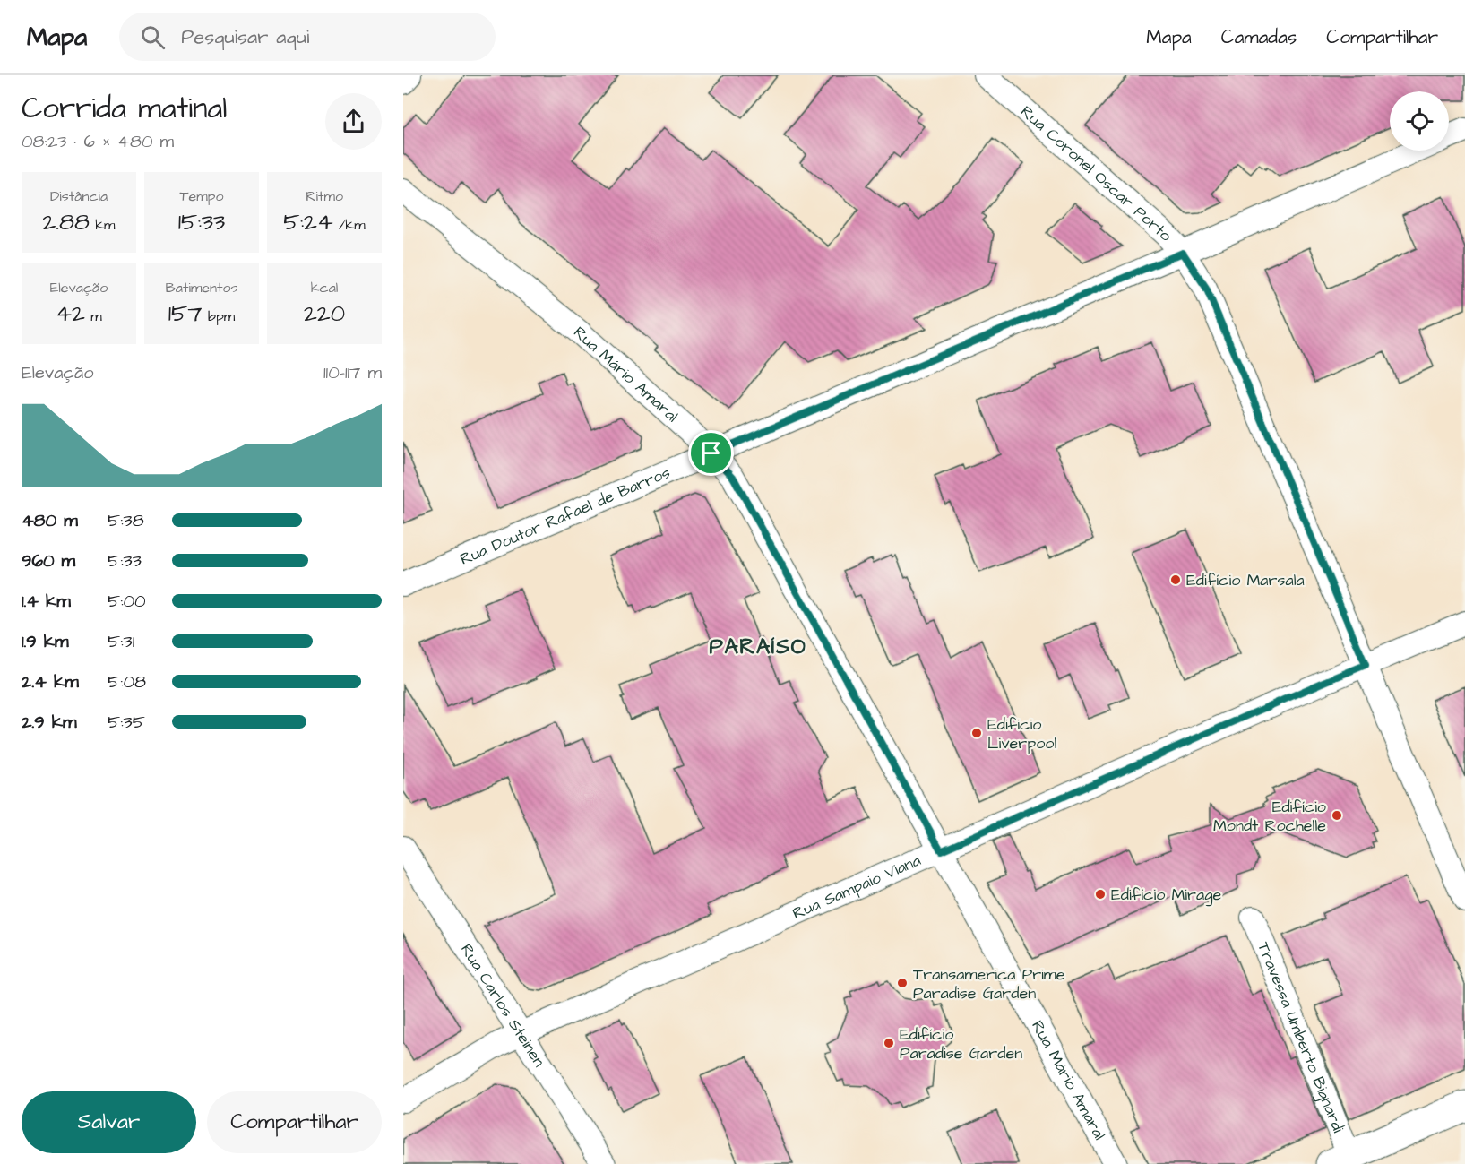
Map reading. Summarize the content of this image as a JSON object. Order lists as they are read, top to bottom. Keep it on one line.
{"streets":{"street":["Rua Coronel Oscar Porto","Rua Mário Amaral","Rua Doutor Rafael de Barros","Rua Sampaio Viana","Rua Carlos Steinen","Travessa Umberto Bignardi"]},"crossings":[["Rua Coronel Oscar Porto","Rua Doutor Rafael de Barros"],["Rua Coronel Oscar Porto","Rua Sampaio Viana"],["Rua Mário Amaral","Rua Doutor Rafael de Barros"],["Rua Mário Amaral","Rua Sampaio Viana"],["Rua Sampaio Viana","Rua Carlos Steinen"]],"districts":["PARAÍSO"],"places":["Edifício Marsala","Edificio Liverpool","Edifício Mondt Rochelle","Edifício Mirage","Transamerica Prime Paradise Garden","Edifício Paradise Garden"],"page":{"header":"Mapa","search":"Pesquisar aqui","nav":["Mapa","Camadas","Compartilhar"],"heading":["Corrida matinal","08:23 · 6 × 480 m"],"stats":[["Distância","2.88 km"],["Tempo","15:33"],["Ritmo","5:24 /km"],["Elevação","42 m"],["Batimentos","157 bpm"],["kcal","220"]],"chart":["Elevação","110–117 m"],"list":[{"name":"480 m","note":"5:38"},{"name":"960 m","note":"5:33"},{"name":"1.4 km","note":"5:00"},{"name":"1.9 km","note":"5:31"},{"name":"2.4 km","note":"5:08"},{"name":"2.9 km","note":"5:35"}],"buttons":["Salvar","Compartilhar"]}}
